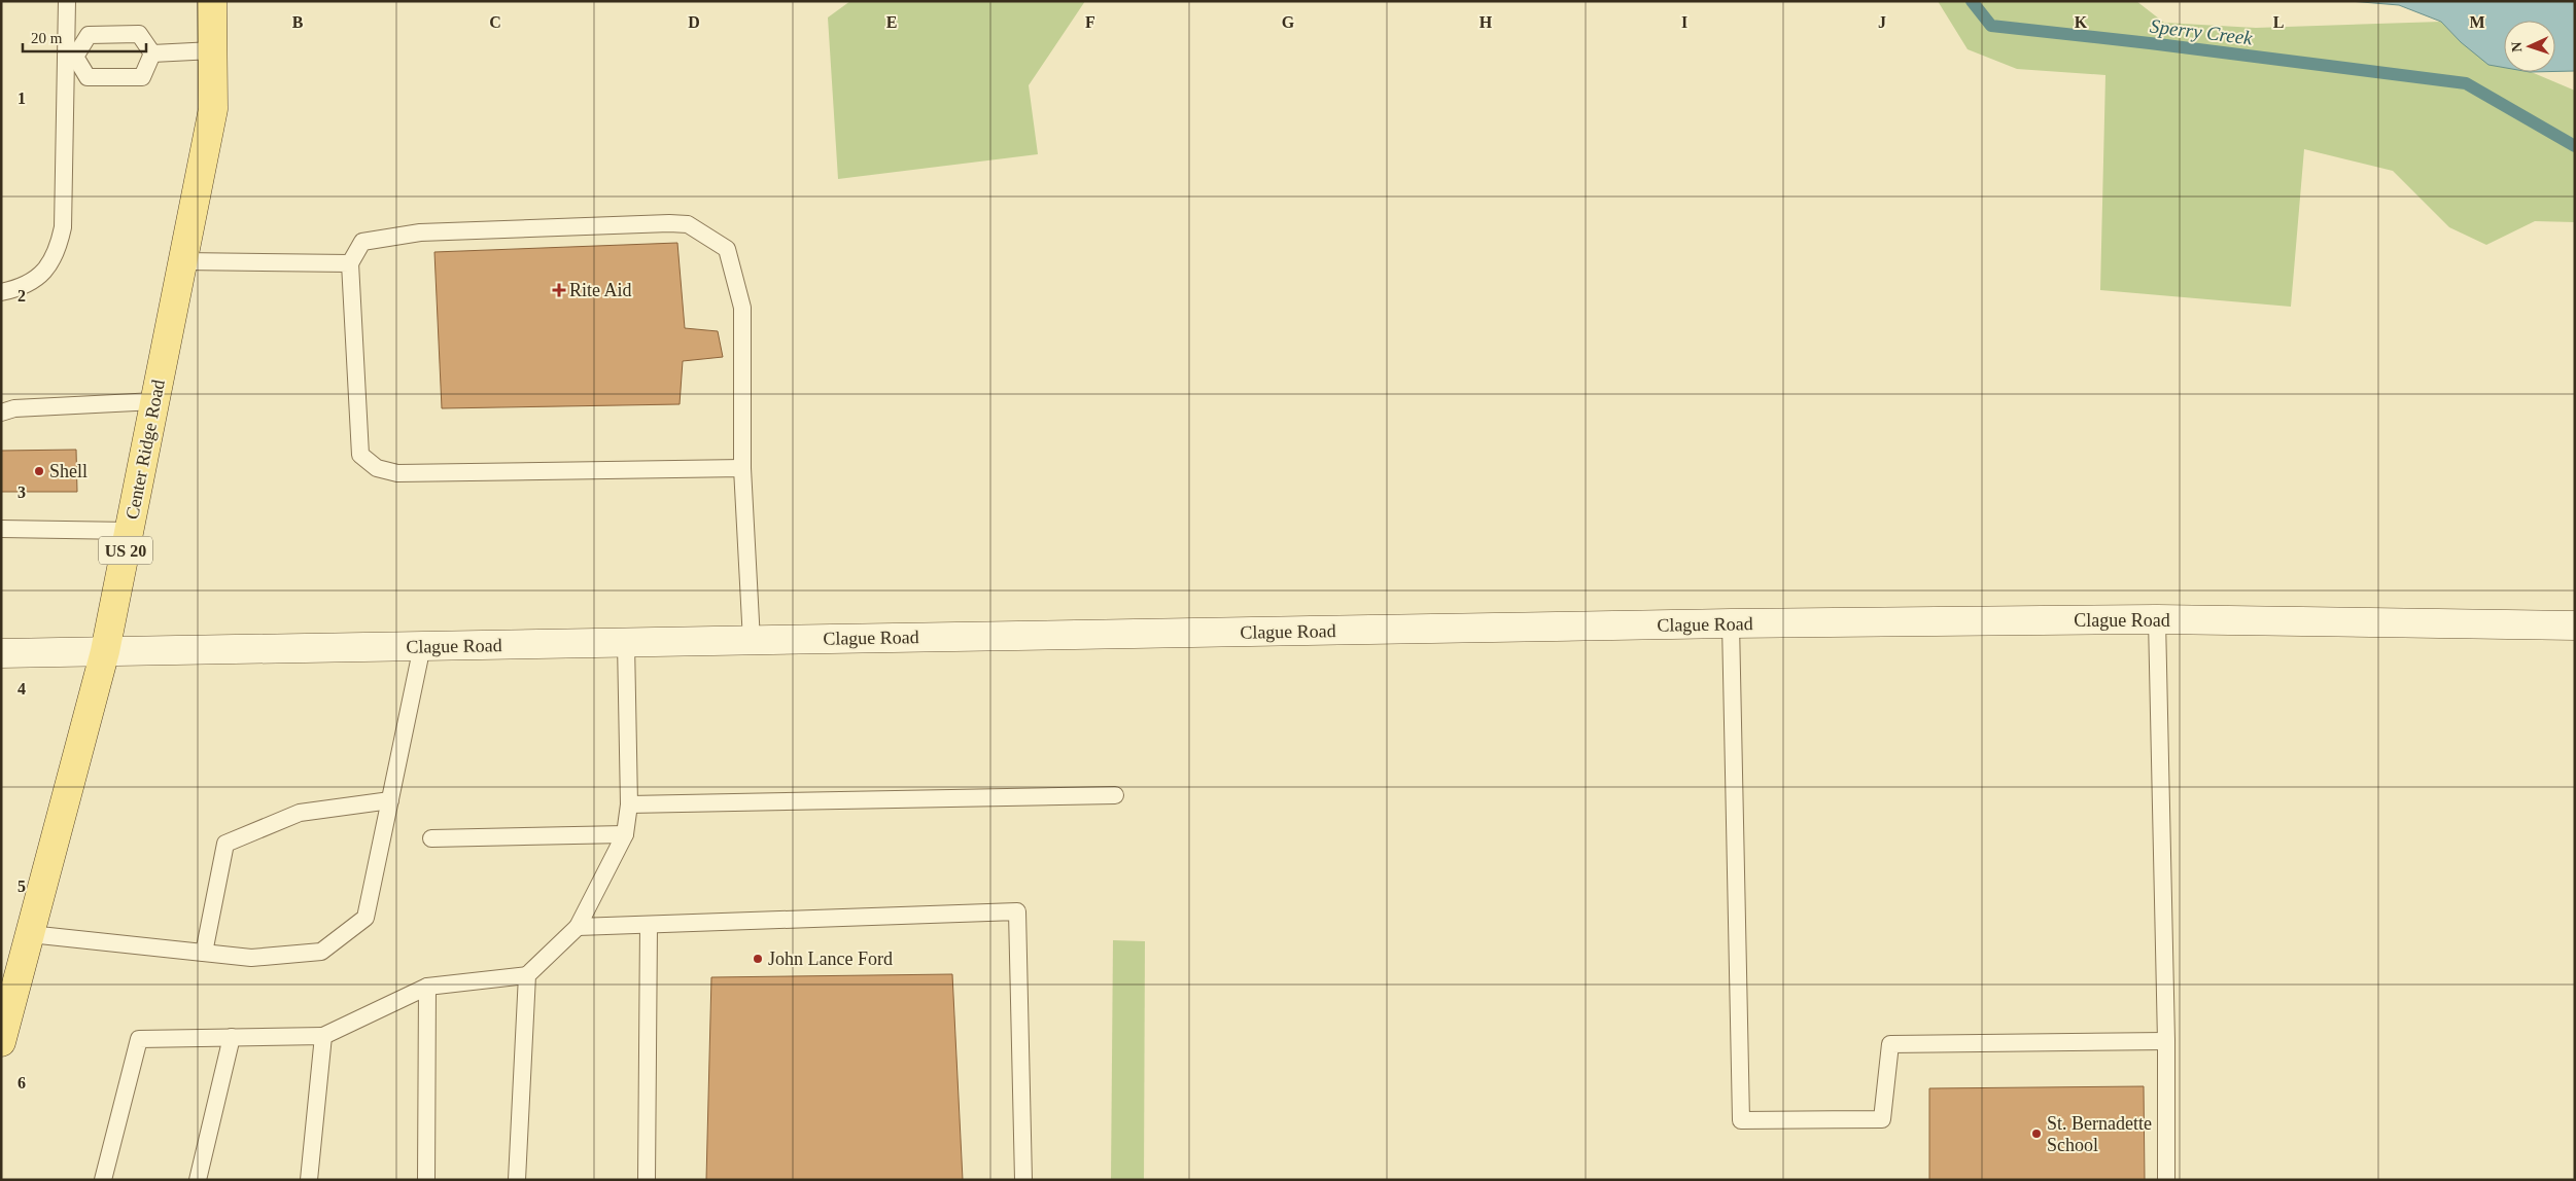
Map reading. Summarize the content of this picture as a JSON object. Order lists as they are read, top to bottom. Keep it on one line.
{"streets":{"main road":["Center Ridge Road","US 20","Clague Road"]},"crossings":[["Center Ridge Road","Clague Road"]],"water":["Sperry Creek"],"places":{"health":["Rite Aid"],"other":["Shell","John Lance Ford","St. Bernadette School"]},"scale_bar":"20 m","north":"left","grid":{"columns":["B","C","D","E","F","G","H","I","J","K","L","M"],"rows":["1","2","3","4","5","6"]}}
